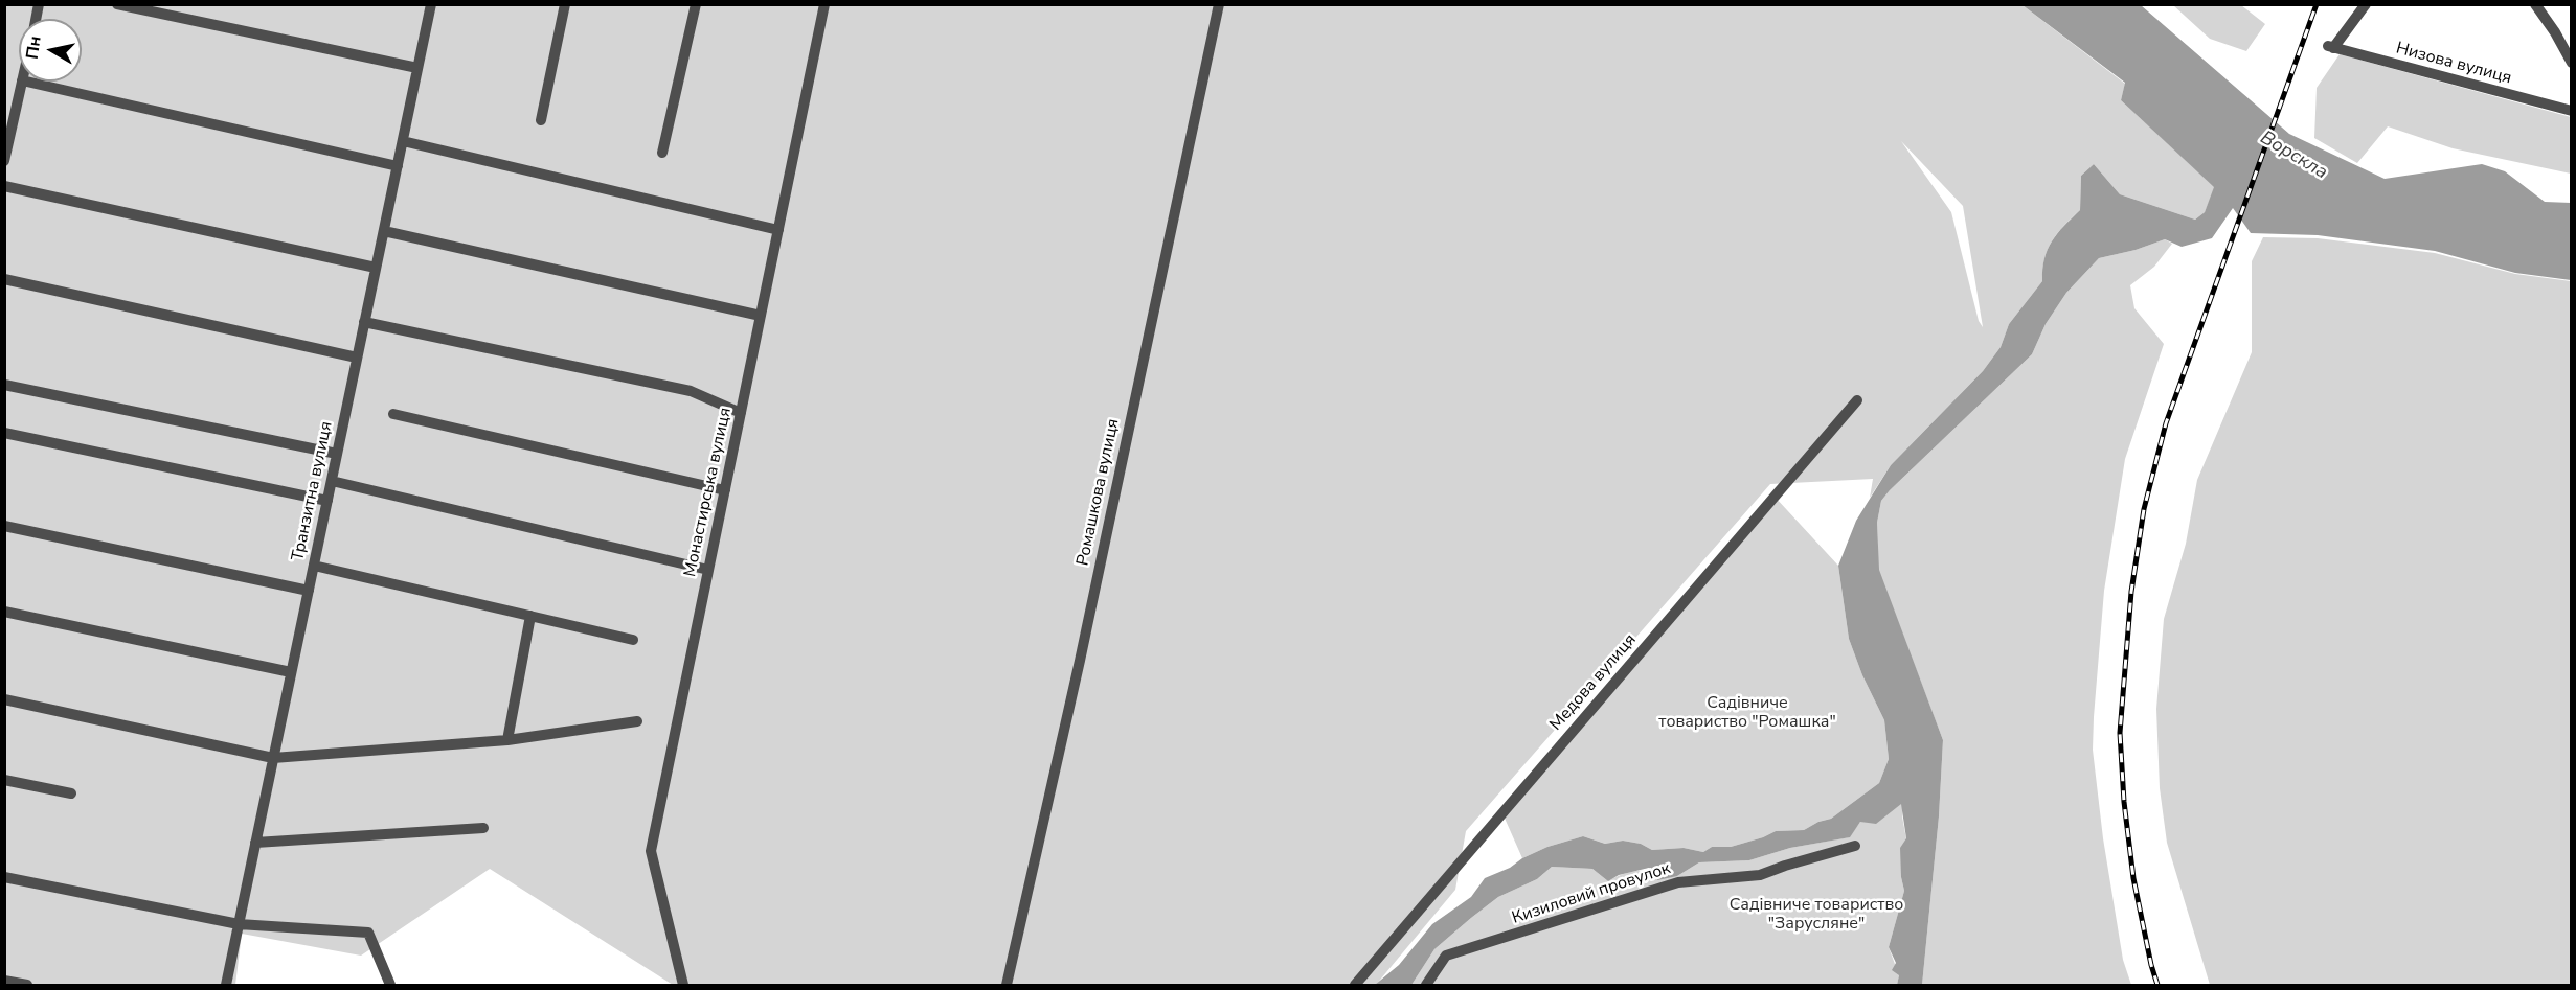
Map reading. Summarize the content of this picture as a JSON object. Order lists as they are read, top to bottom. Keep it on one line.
{"streets":{"street":["Низова вулиця","Транзитна вулиця","Монастирська вулиця","Ромашкова вулиця","Медова вулиця","Кизиловий провулок"]},"water":["Ворскла"],"parks":["Садівниче товариство \"Ромашка\"","Садівниче товариство \"Зарусляне\""],"north":"left"}
